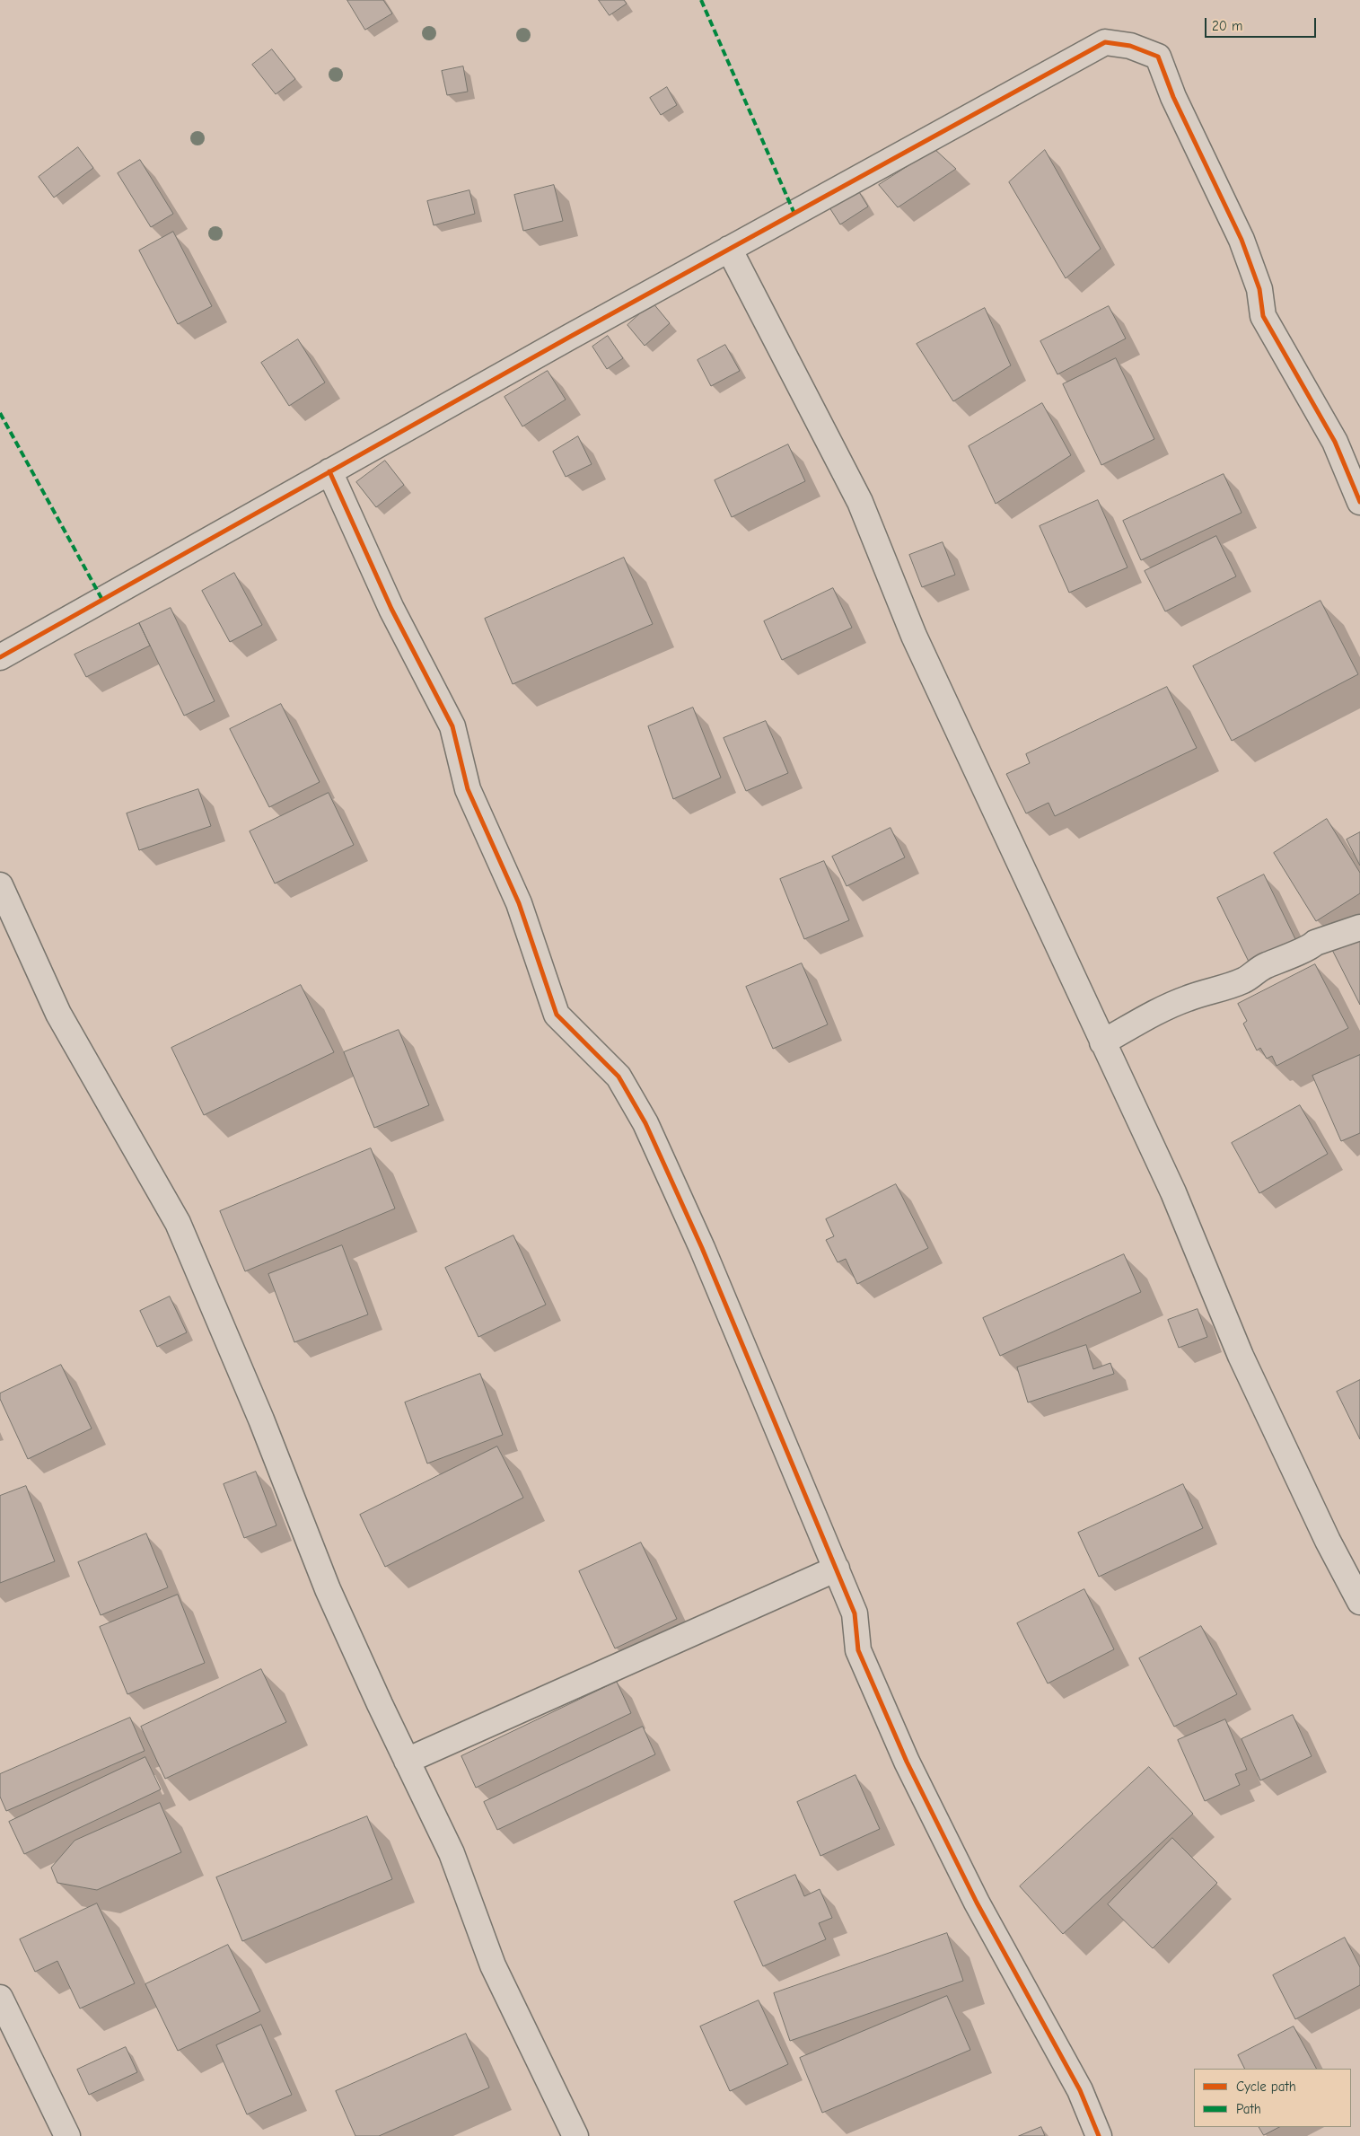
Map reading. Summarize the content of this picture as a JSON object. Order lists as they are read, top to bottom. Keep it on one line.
{"legend":["Cycle path","Path"],"scale_bar":"20 m"}
